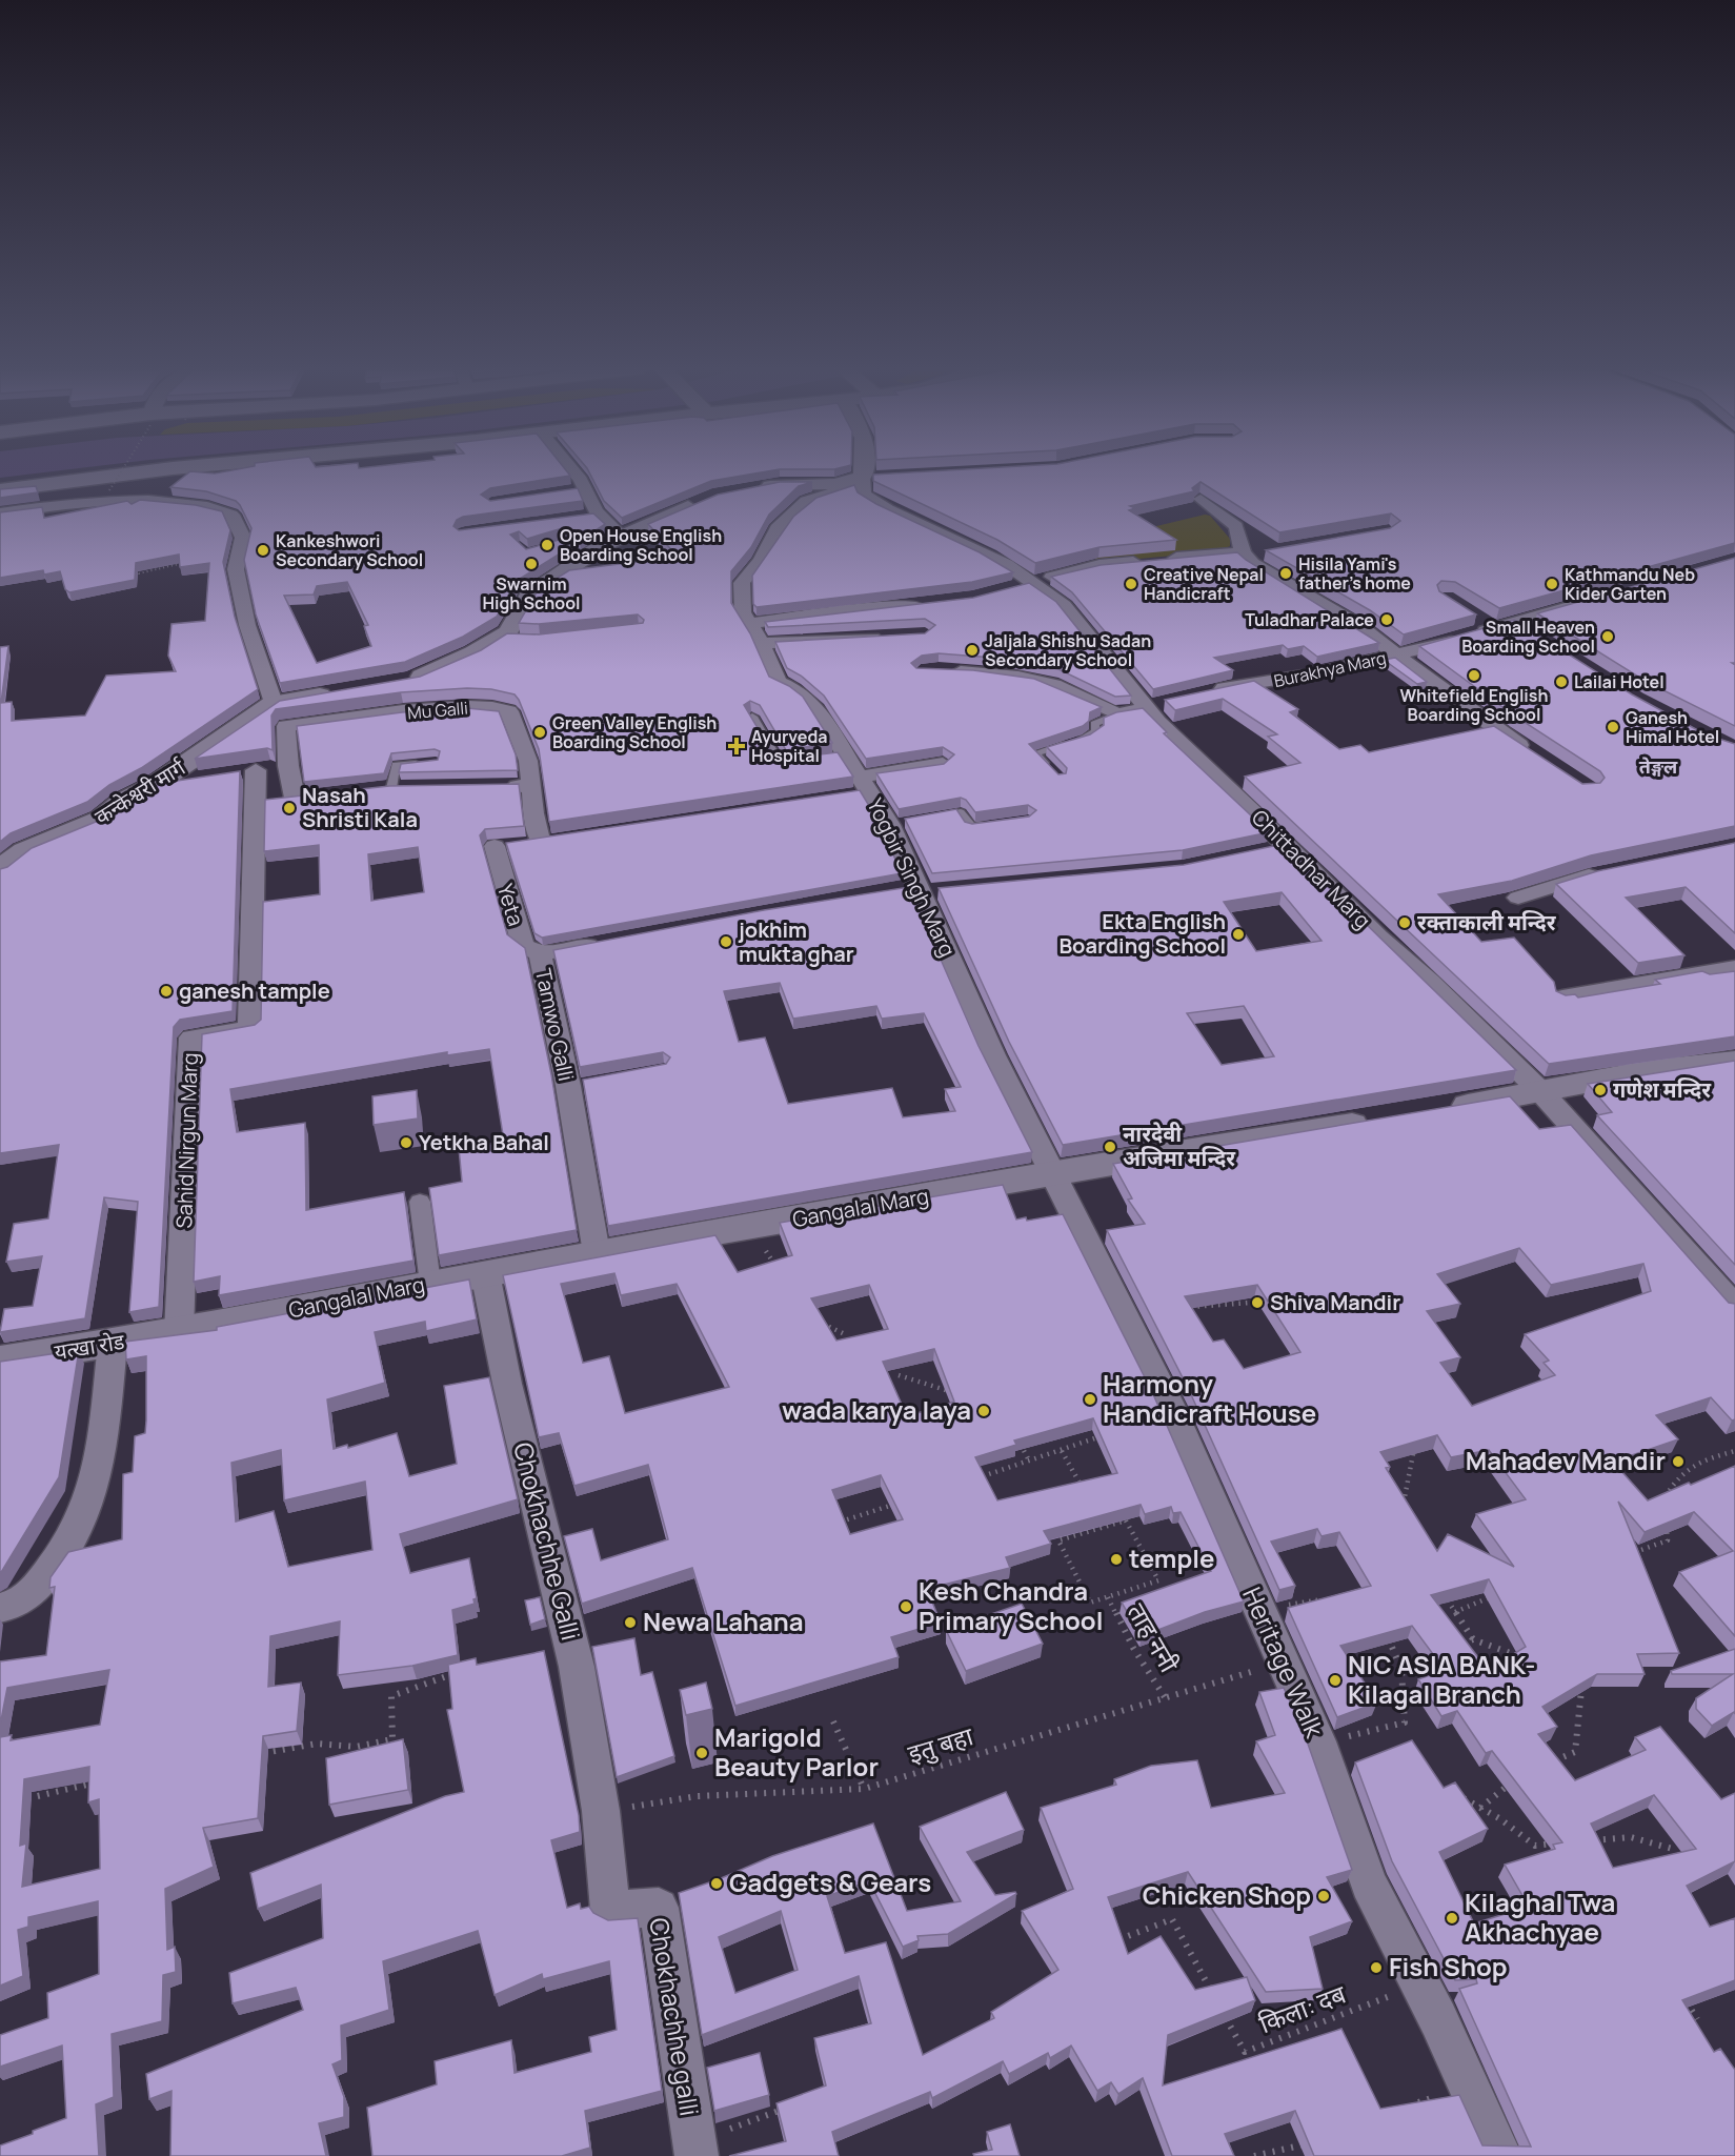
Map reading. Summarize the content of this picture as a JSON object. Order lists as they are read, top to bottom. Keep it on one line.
{"streets":{"street":["Burakhya Marg","Mu Galli","कन्केश्वरी मार्ग","Chittadhar Marg","Yogbir Singh Marg","Yeta","Tamwo Galli","Sahid Nirgun Marg","Gangalal Marg","यत्खा रोड","Chokhachhe Galli","Heritage Walk","Chokhachhe galli"],"path":["ताह ननी","इतु बहा","किला: दब"]},"crossings":[["Mu Galli","Sahid Nirgun Marg"],["Chittadhar Marg","Yogbir Singh Marg"],["Yogbir Singh Marg","Gangalal Marg"],["Yogbir Singh Marg","Heritage Walk"],["Yeta","Tamwo Galli"],["Tamwo Galli","Gangalal Marg"],["Sahid Nirgun Marg","Gangalal Marg"],["Sahid Nirgun Marg","यत्खा रोड"],["Gangalal Marg","यत्खा रोड"],["Gangalal Marg","Chokhachhe Galli"],["Gangalal Marg","Heritage Walk"],["Chokhachhe Galli","इतु बहा"],["Chokhachhe Galli","Chokhachhe galli"],["ताह ननी","इतु बहा"],["Heritage Walk","इतु बहा"],["Heritage Walk","किला: दब"],["इतु बहा","Chokhachhe galli"]],"districts":["तेङ्गल"],"places":{"other":["Open House English Boarding School","Kankeshwori Secondary School","Swarnim High School","Hisila Yami's father's home","Creative Nepal Handicraft","Kathmandu Neb Kider Garten","Tuladhar Palace","Small Heaven Boarding School","Jaljala Shishu Sadan Secondary School","Whitefield English Boarding School","Lailai Hotel","Ganesh Himal Hotel","Green Valley English Boarding School","Nasah Shristi Kala","रक्ताकाली मन्दिर","Ekta English Boarding School","jokhim mukta ghar","ganesh tample","गणेश मन्दिर","Yetkha Bahal","नारदेवी अजिमा मन्दिर","Shiva Mandir","Harmony Handicraft House","wada karya laya","Mahadev Mandir","temple","Kesh Chandra Primary School","Newa Lahana","NIC ASIA BANK- Kilagal Branch","Marigold Beauty Parlor","Gadgets & Gears","Chicken Shop","Kilaghal Twa Akhachyae","Fish Shop"],"health":["Ayurveda Hospital"]}}
